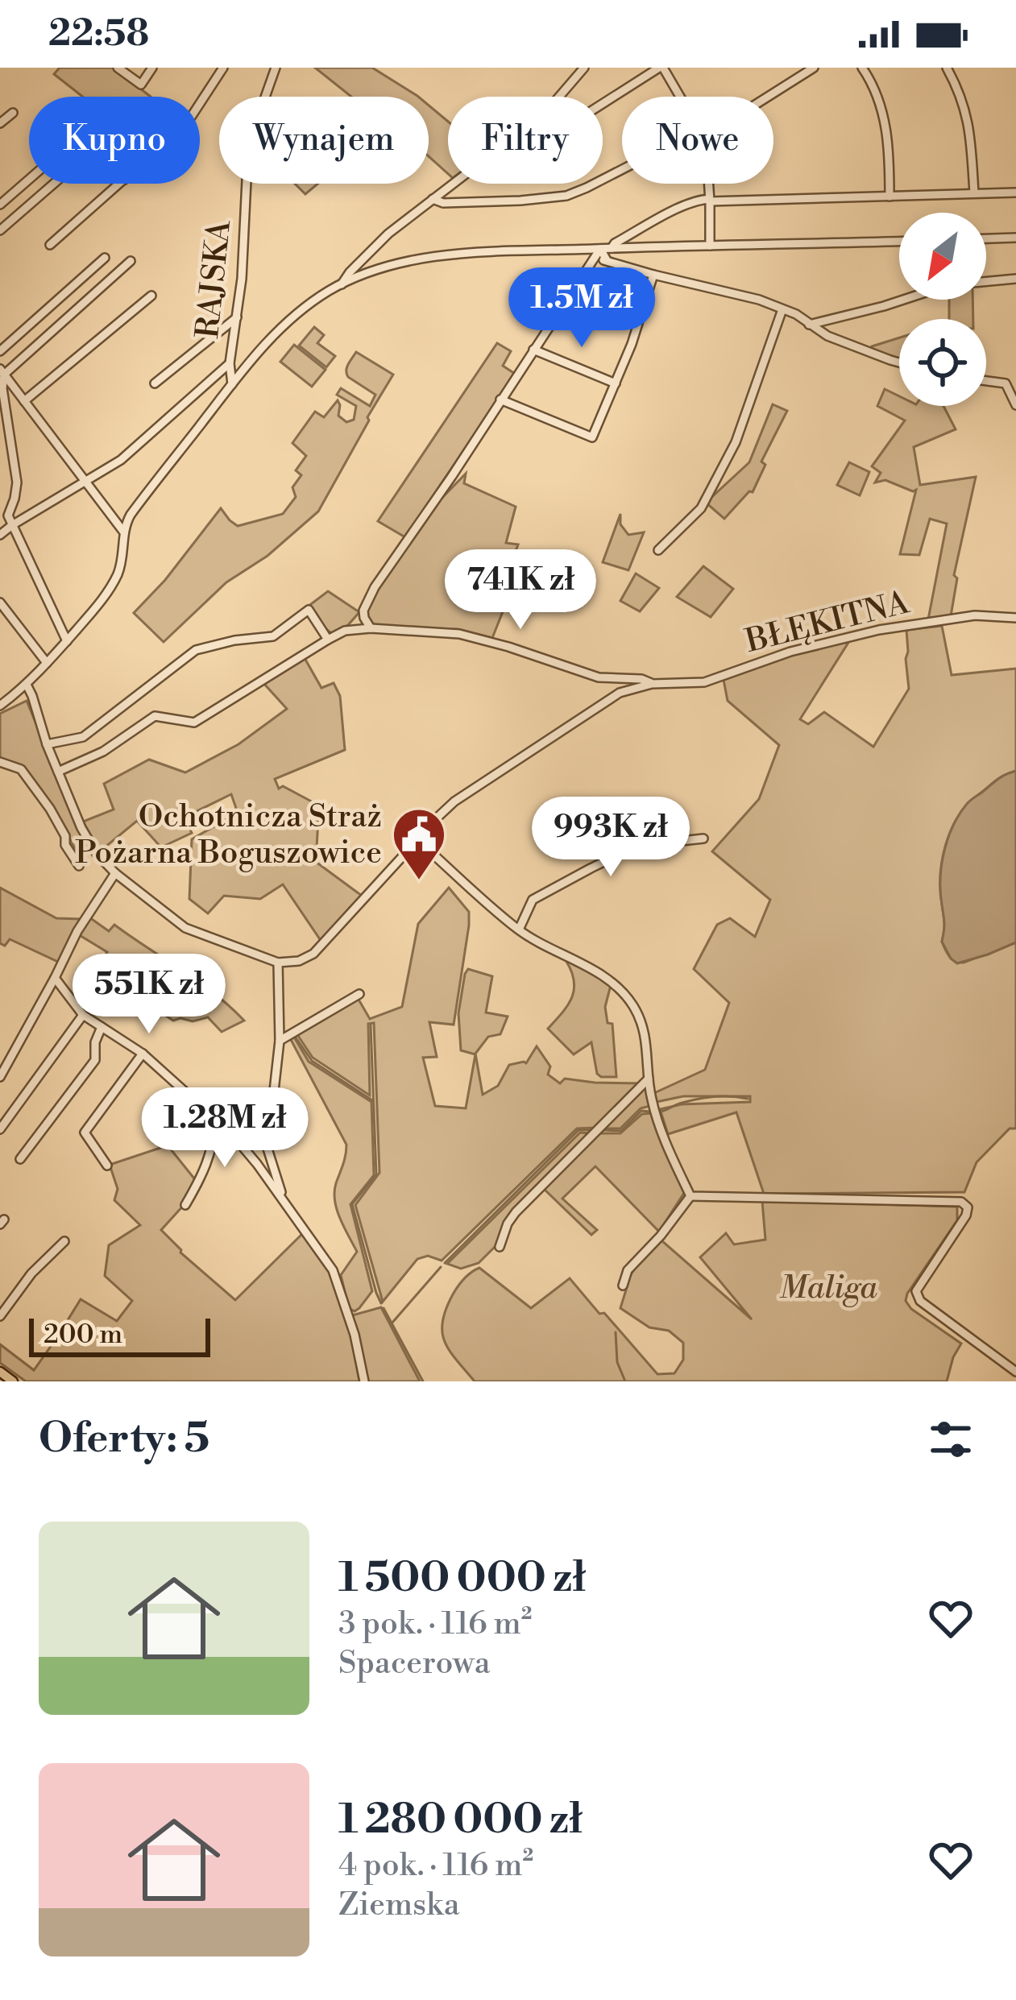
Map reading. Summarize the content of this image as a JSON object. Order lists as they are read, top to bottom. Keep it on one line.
{"streets":{"street":["RAJSKA","BŁĘKITNA"]},"parks":["Maliga"],"places":{"public building":["Ochotnicza Straż Pożarna Boguszowice"]},"scale_bar":"200 m","north":"bottom left","page":{"status":"22:58","chip":["Kupno","Wynajem","Filtry","Nowe"],"price":["1.5M zł","741K zł","993K zł","551K zł","1.28M zł"],"scale":"200 m","heading":"Oferty: 5","list":[{"name":"1 500 000 zł","note":"3 pok. · 116 m² · Spacerowa"},{"name":"1 280 000 zł","note":"4 pok. · 116 m² · Ziemska"}]}}
